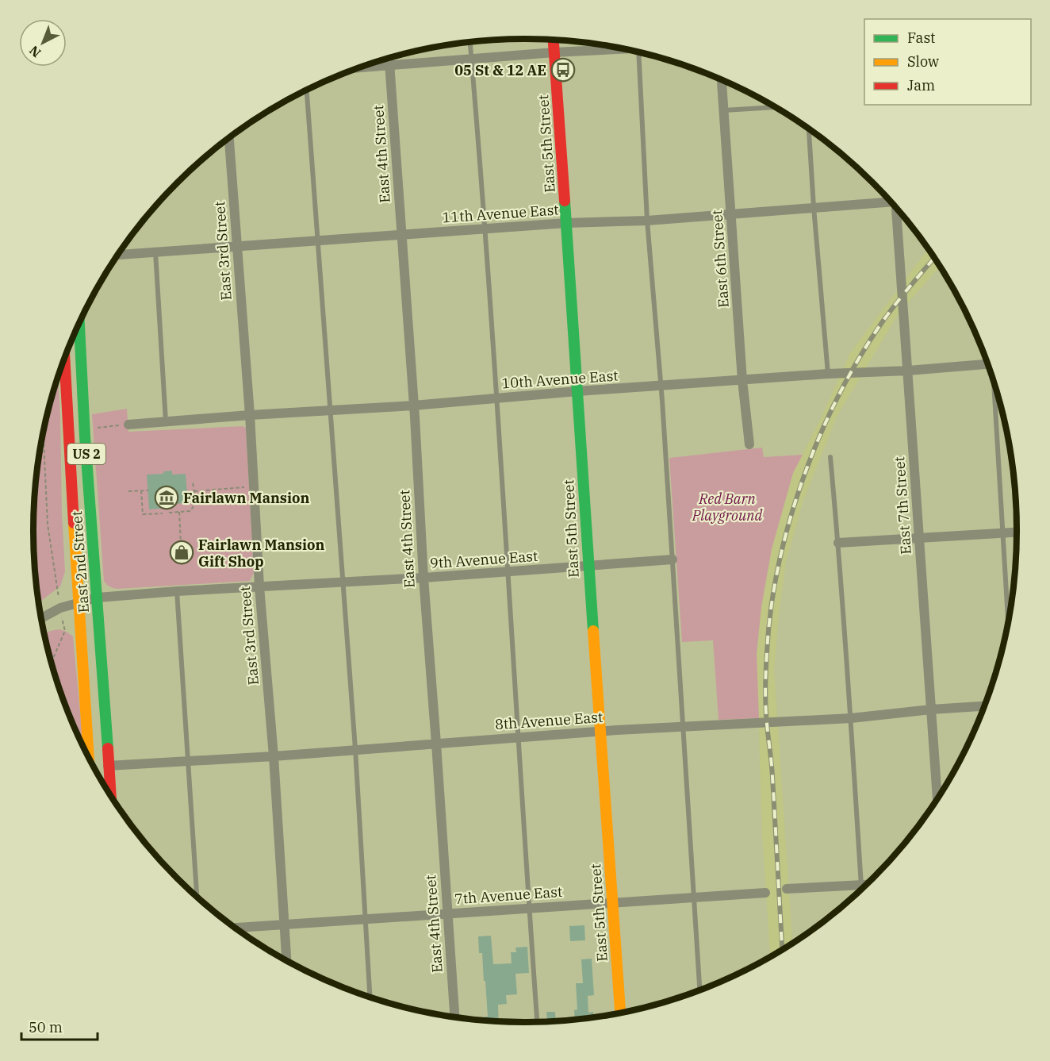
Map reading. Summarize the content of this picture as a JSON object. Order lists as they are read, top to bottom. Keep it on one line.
{"streets":{"main road":["East 5th Street","US 2","East 2nd Street"],"street":["East 4th Street","11th Avenue East","East 3rd Street","East 6th Street","10th Avenue East","East 7th Street","9th Avenue East","8th Avenue East","7th Avenue East"]},"crossings":[["East 5th Street","11th Avenue East"],["East 5th Street","10th Avenue East"],["East 5th Street","9th Avenue East"],["East 5th Street","8th Avenue East"],["East 5th Street","7th Avenue East"],["East 4th Street","11th Avenue East"],["East 4th Street","10th Avenue East"],["East 4th Street","9th Avenue East"],["East 4th Street","8th Avenue East"],["East 4th Street","7th Avenue East"],["11th Avenue East","East 3rd Street"],["11th Avenue East","East 6th Street"],["East 3rd Street","10th Avenue East"],["East 3rd Street","9th Avenue East"],["East 3rd Street","8th Avenue East"],["East 3rd Street","7th Avenue East"],["East 6th Street","10th Avenue East"],["10th Avenue East","East 7th Street"],["East 7th Street","8th Avenue East"],["9th Avenue East","East 2nd Street"],["East 2nd Street","8th Avenue East"]],"parks":["Red Barn Playground"],"places":{"bus stop":["05 St & 12 AE"],"museum":["Fairlawn Mansion"],"shop":["Fairlawn Mansion Gift Shop"]},"legend":["Fast","Slow","Jam"],"scale_bar":"50 m","north":"bottom left"}
